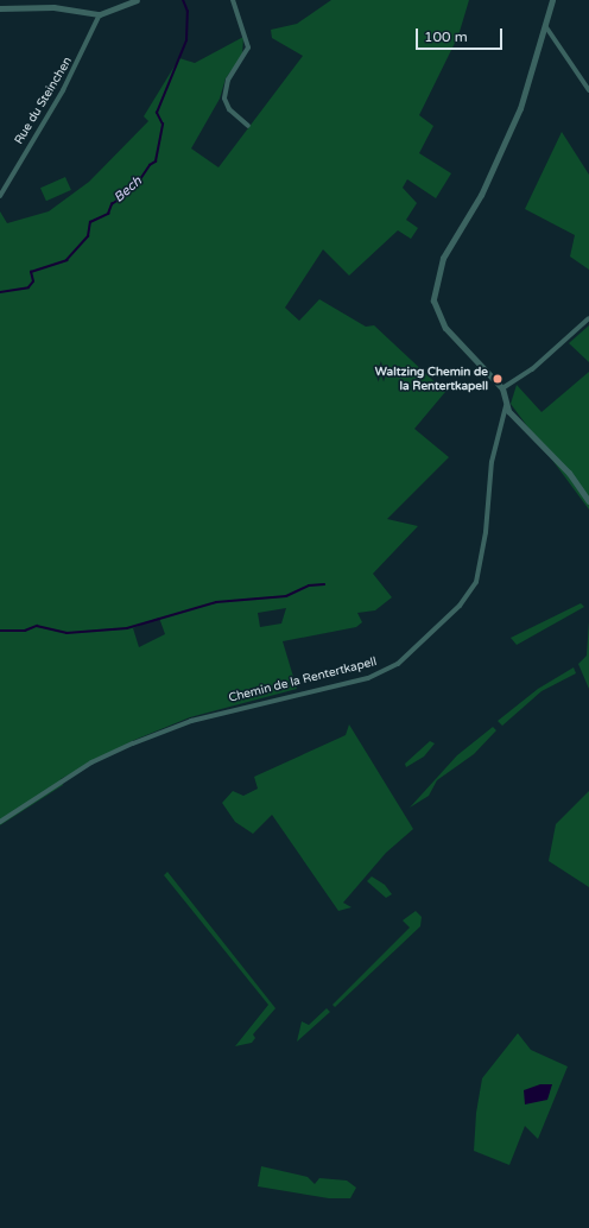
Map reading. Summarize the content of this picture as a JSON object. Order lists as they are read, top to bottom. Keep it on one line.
{"streets":{"street":["Rue du Steinchen","Chemin de la Rentertkapell"]},"water":["Bech"],"places":["Waltzing Chemin de la Rentertkapell"],"scale_bar":"100 m"}
